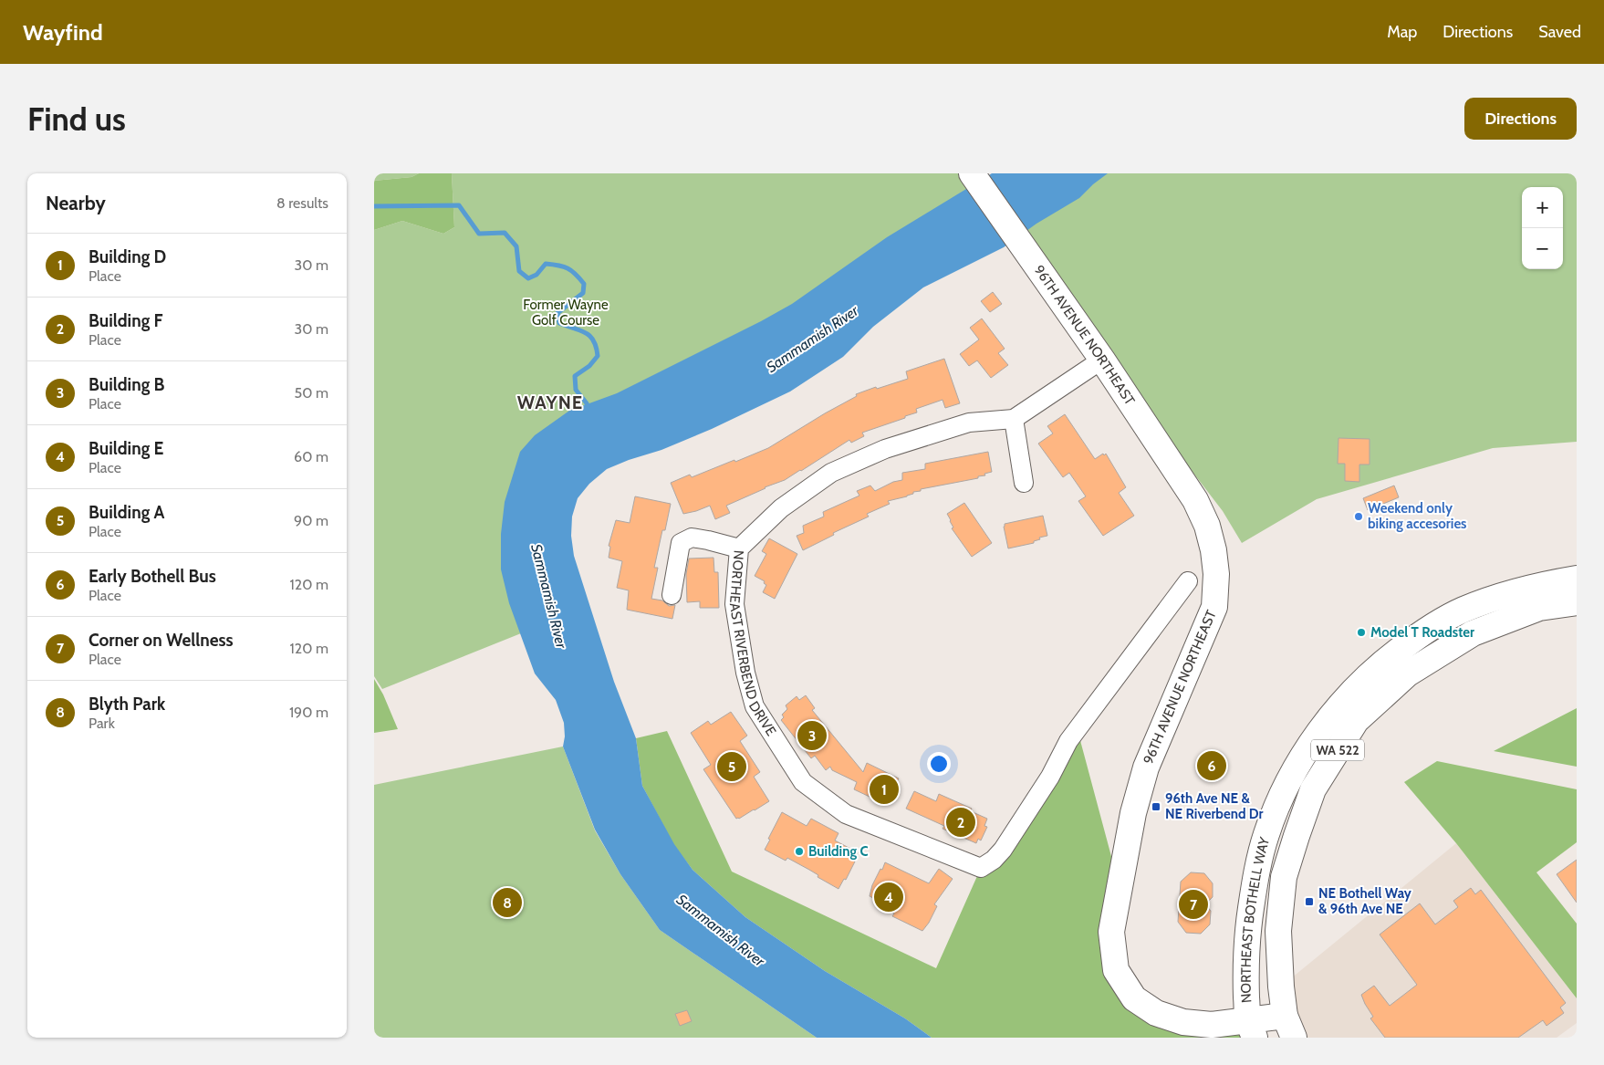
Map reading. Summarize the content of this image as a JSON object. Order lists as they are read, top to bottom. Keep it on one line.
{"streets":{"main road":["96TH AVENUE NORTHEAST","WA 522","NORTHEAST BOTHELL WAY"],"street":["NORTHEAST RIVERBEND DRIVE"]},"crossings":[["96TH AVENUE NORTHEAST","NORTHEAST RIVERBEND DRIVE"],["96TH AVENUE NORTHEAST","NORTHEAST BOTHELL WAY"]],"districts":["WAYNE"],"water":["Sammamish River"],"parks":["Former Wayne Golf Course"],"places":{"other":["Weekend only biking accesories","Model T Roadster","Building C"],"transit":["96th Ave NE & NE Riverbend Dr","NE Bothell Way & 96th Ave NE"]},"page":{"header":"Wayfind","nav":["Map","Directions","Saved"],"buttons":"Directions","title":"Find us","heading":["Nearby","8 results"],"map_buttons":["+","−"],"list":[{"mark":"1","name":"Building D","note":"Place","value":"30 m"},{"mark":"2","name":"Building F","note":"Place","value":"30 m"},{"mark":"3","name":"Building B","note":"Place","value":"50 m"},{"mark":"4","name":"Building E","note":"Place","value":"60 m"},{"mark":"5","name":"Building A","note":"Place","value":"90 m"},{"mark":"6","name":"Early Bothell Bus","note":"Place","value":"120 m"},{"mark":"7","name":"Corner on Wellness","note":"Place","value":"120 m"},{"mark":"8","name":"Blyth Park","note":"Park","value":"190 m"}],"pins":["3","6","5","1","2","4","8","7"]}}
